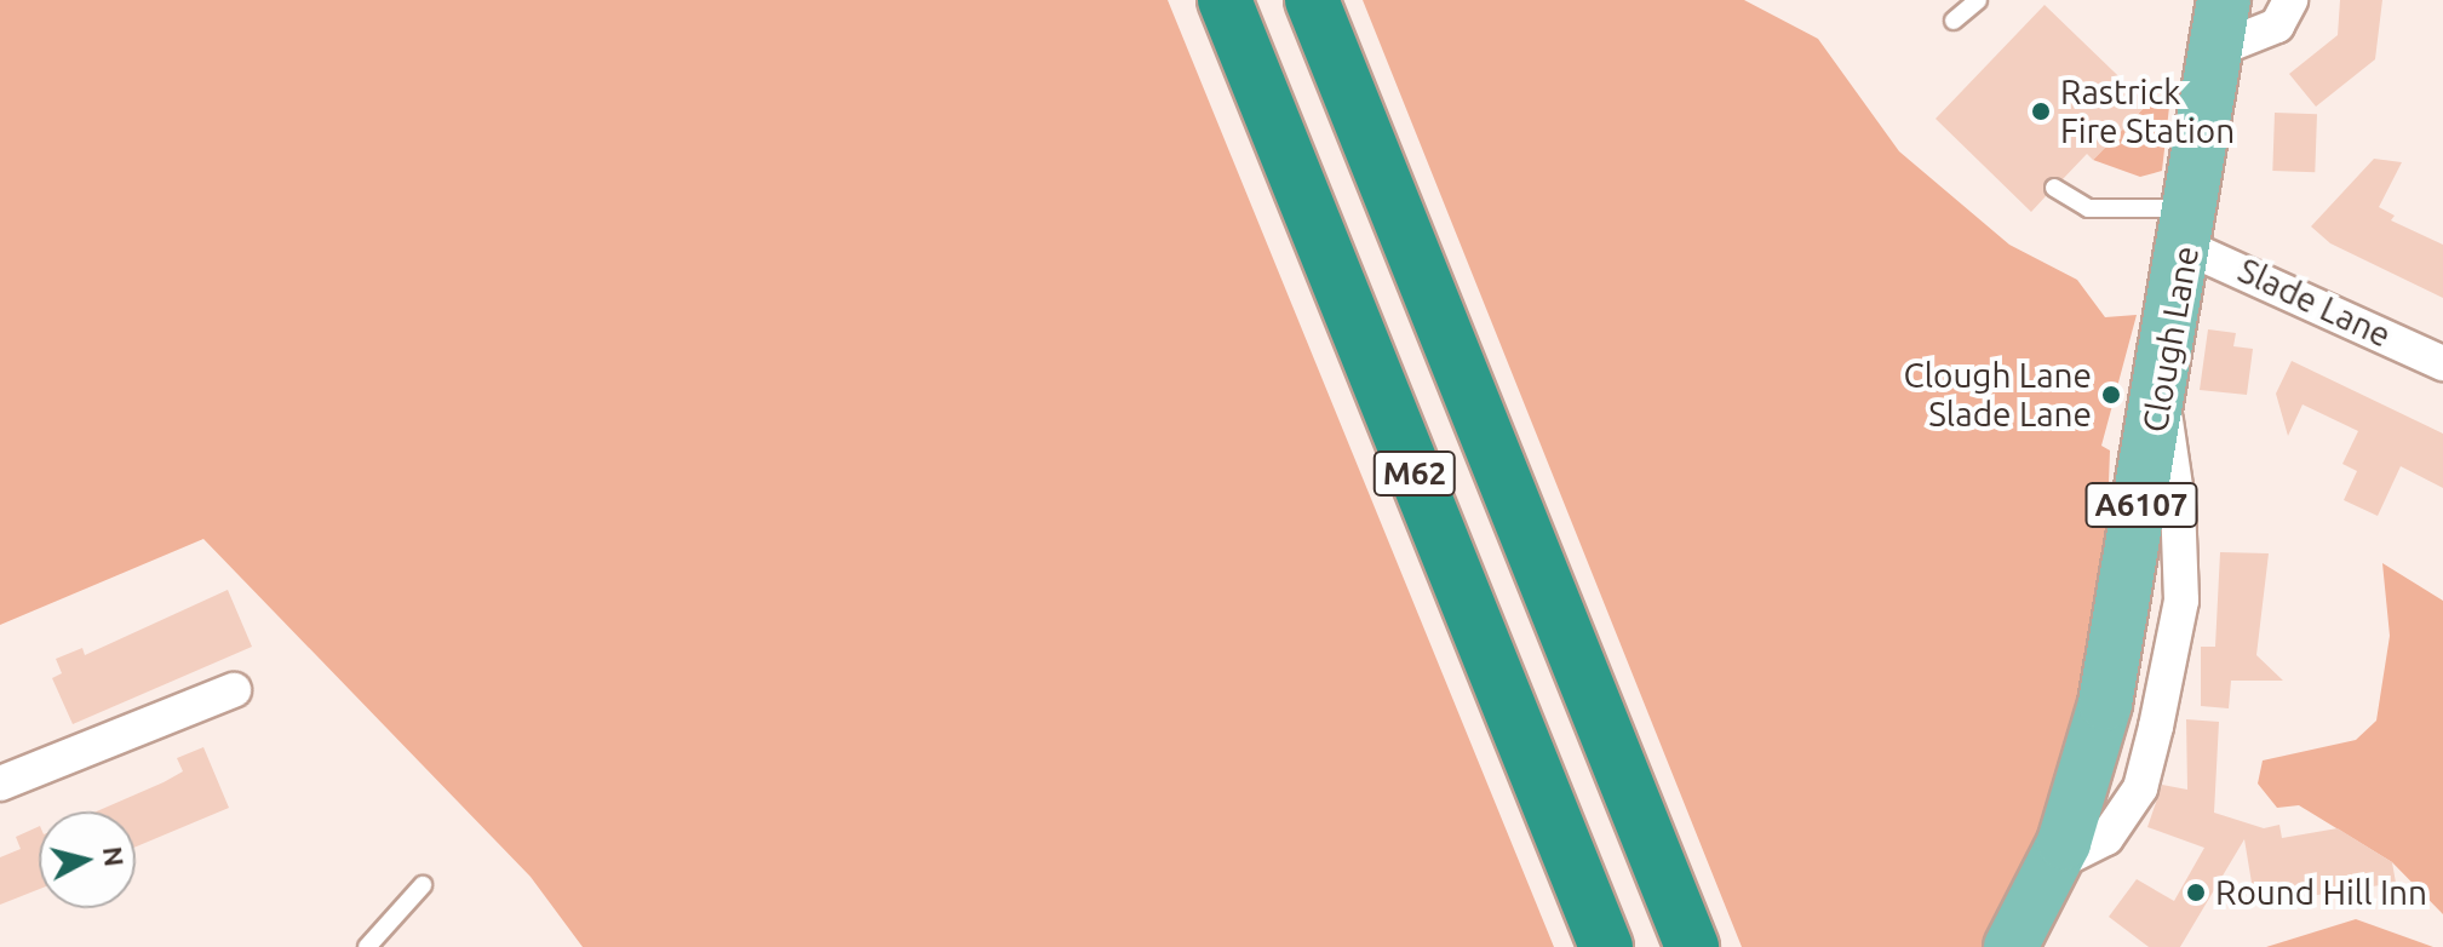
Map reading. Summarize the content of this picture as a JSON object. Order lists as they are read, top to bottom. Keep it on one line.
{"streets":{"highway":["M62"],"main road":["Clough Lane","A6107"],"street":["Slade Lane"]},"crossings":[["Slade Lane","Clough Lane"]],"places":["Rastrick Fire Station","Clough Lane Slade Lane","Round Hill Inn"],"north":"right"}
